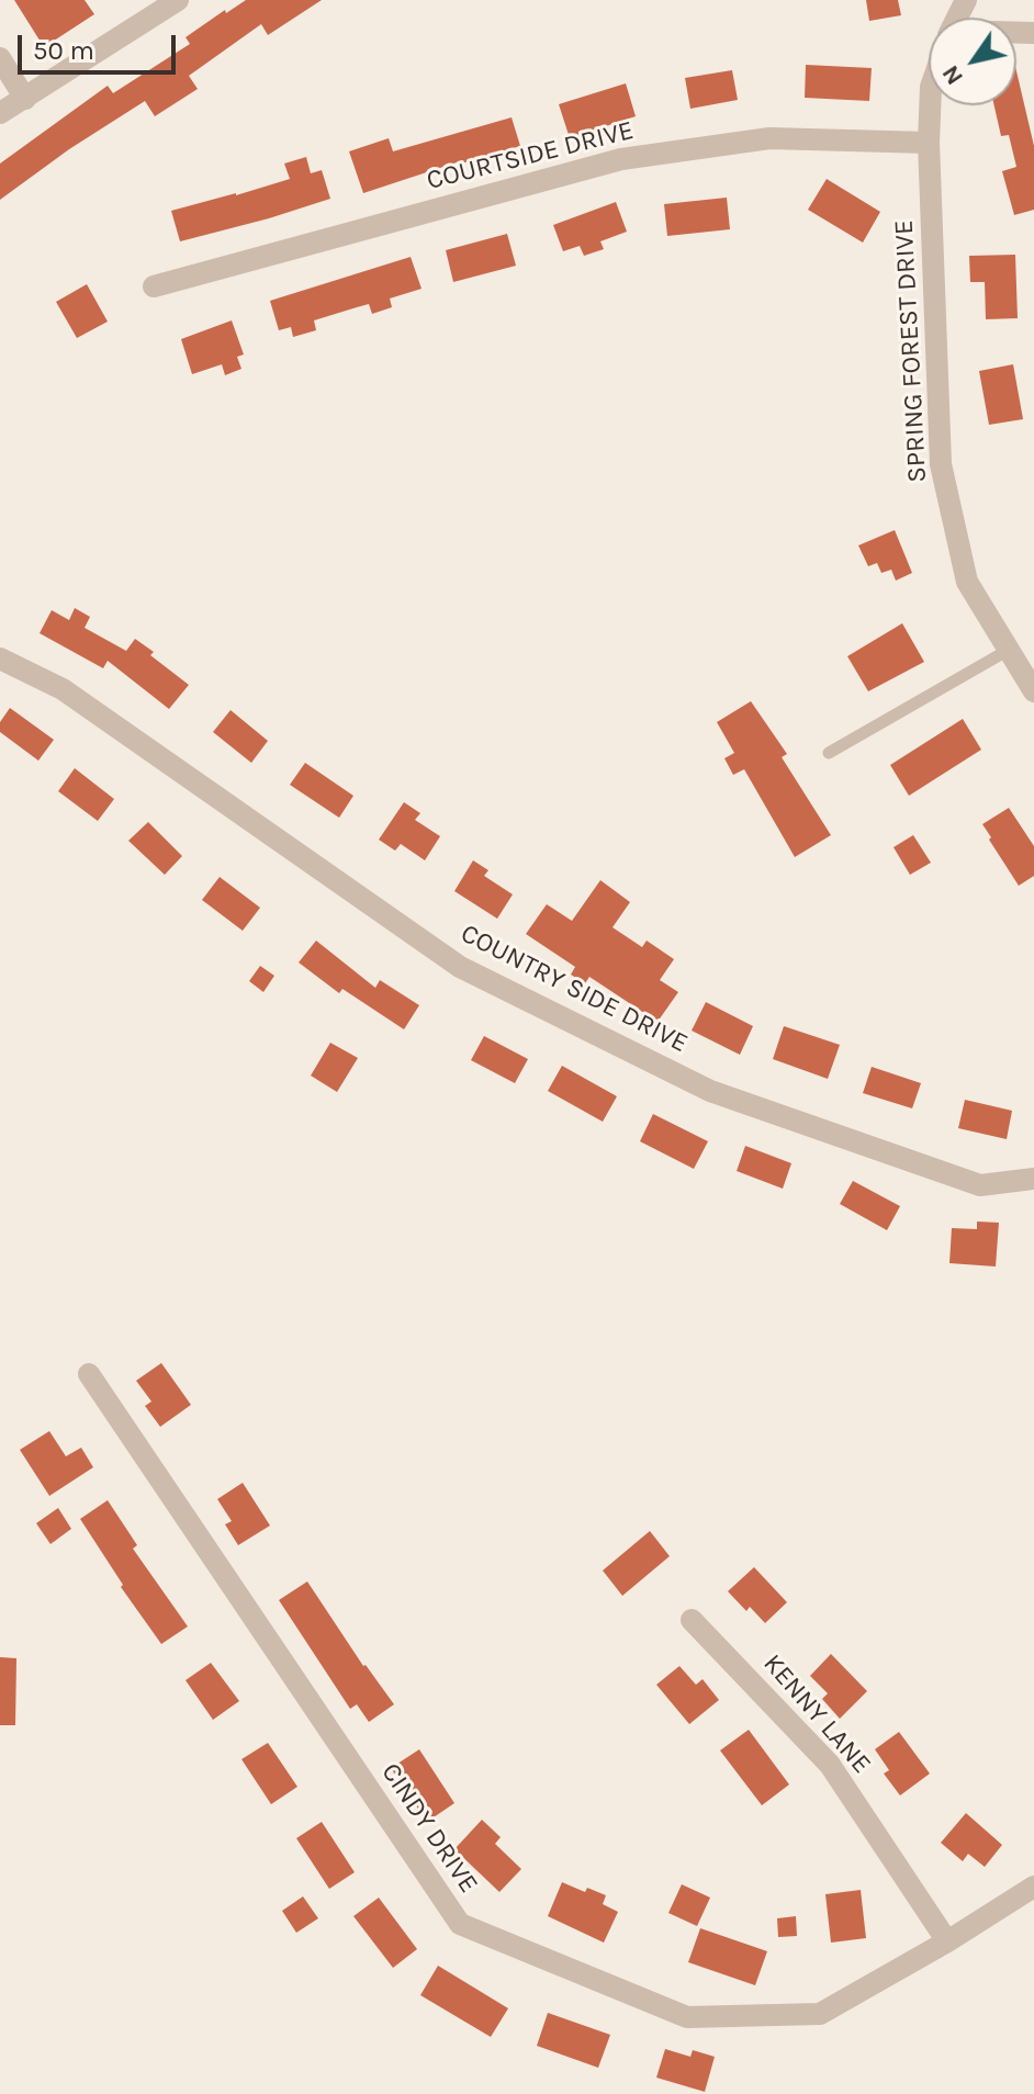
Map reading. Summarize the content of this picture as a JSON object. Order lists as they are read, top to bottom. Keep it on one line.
{"streets":{"street":["COURTSIDE DRIVE","SPRING FOREST DRIVE","COUNTRY SIDE DRIVE","KENNY LANE","CINDY DRIVE"]},"crossings":[["COURTSIDE DRIVE","SPRING FOREST DRIVE"],["KENNY LANE","CINDY DRIVE"]],"scale_bar":"50 m","north":"bottom left"}
